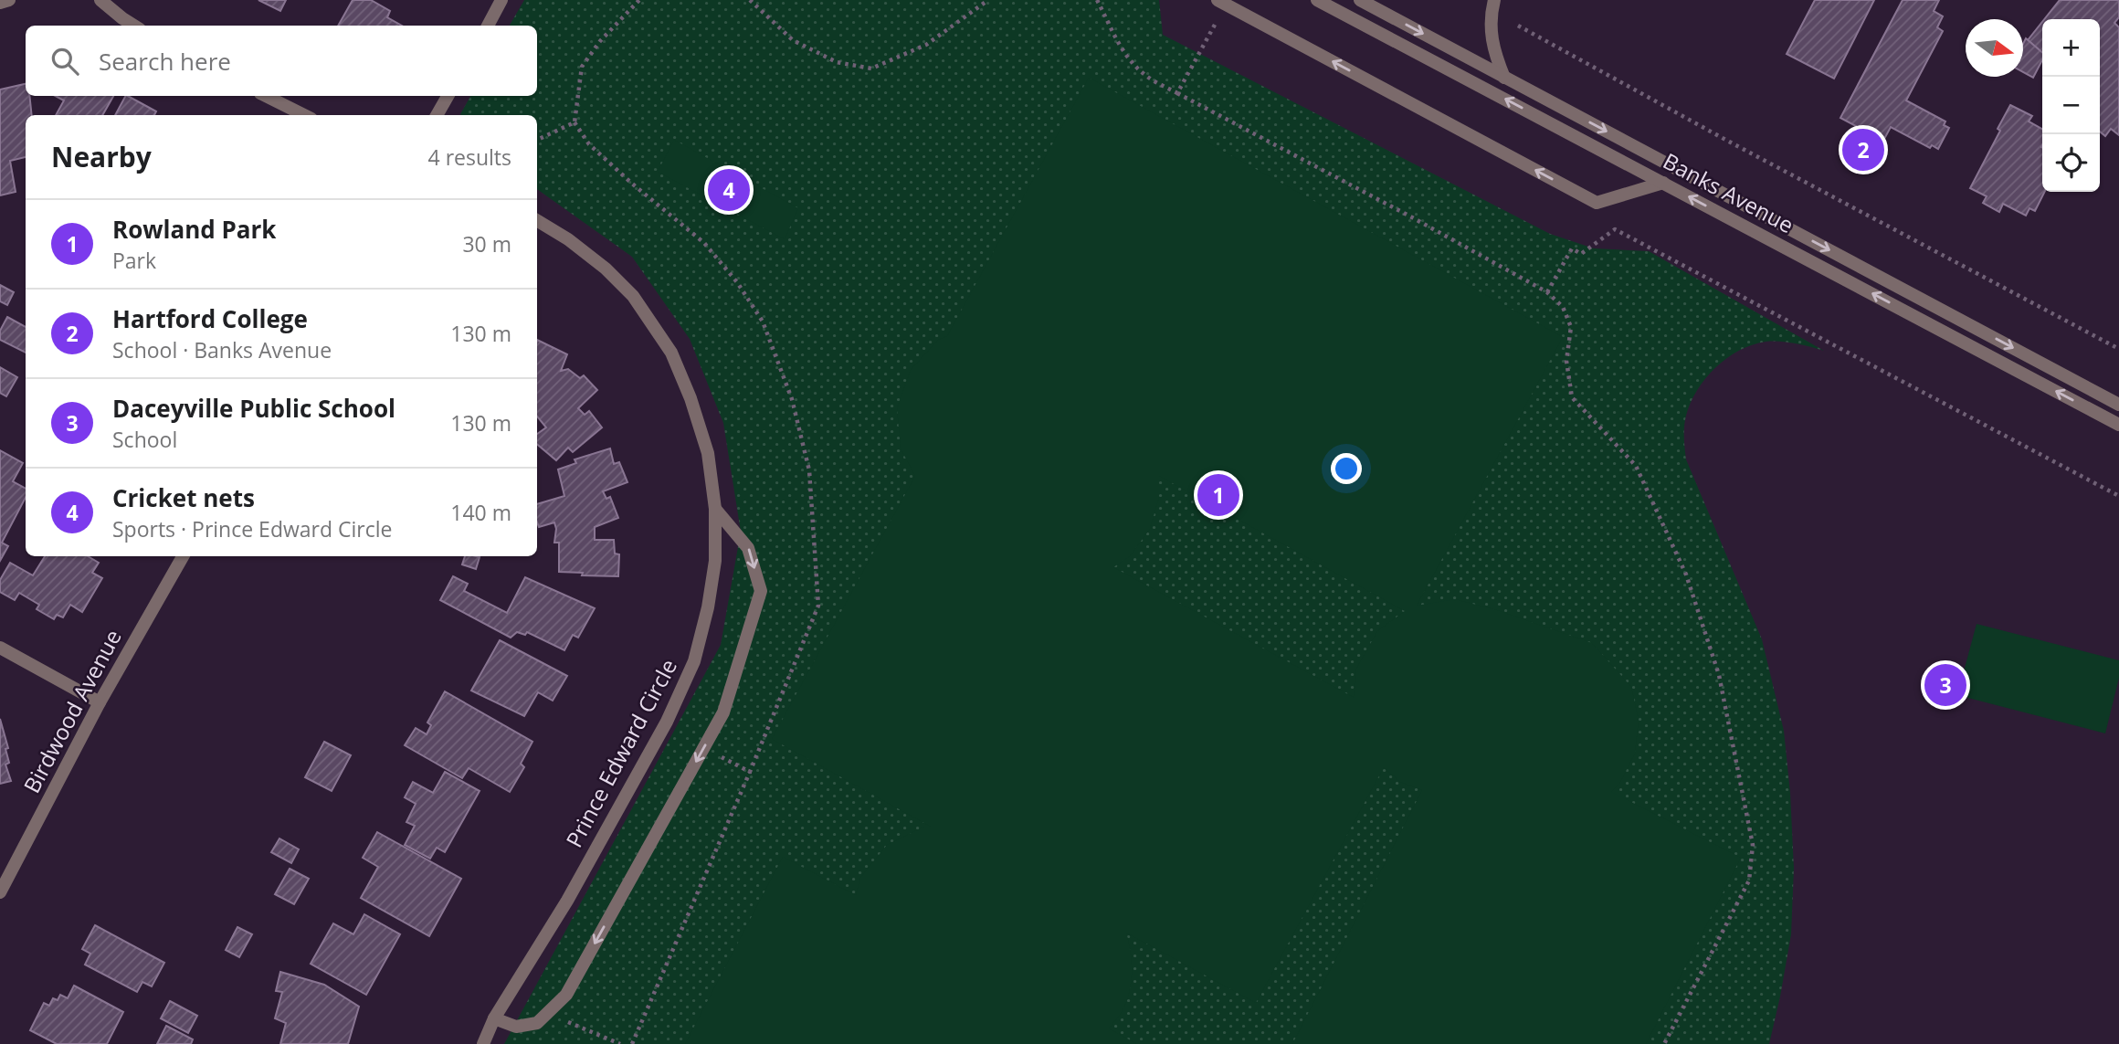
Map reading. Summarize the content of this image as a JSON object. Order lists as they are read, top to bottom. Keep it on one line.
{"streets":{"street":["Banks Avenue","Birdwood Avenue","Prince Edward Circle"]},"north":"right","page":{"map_buttons":["+","−"],"search":"Search here","heading":["Nearby","4 results"],"pins":["2","4","1","3"],"list":[{"mark":"1","name":"Rowland Park","note":"Park","value":"30 m"},{"mark":"2","name":"Hartford College","note":"School · Banks Avenue","value":"130 m"},{"mark":"3","name":"Daceyville Public School","note":"School","value":"130 m"},{"mark":"4","name":"Cricket nets","note":"Sports · Prince Edward Circle","value":"140 m"}]}}
